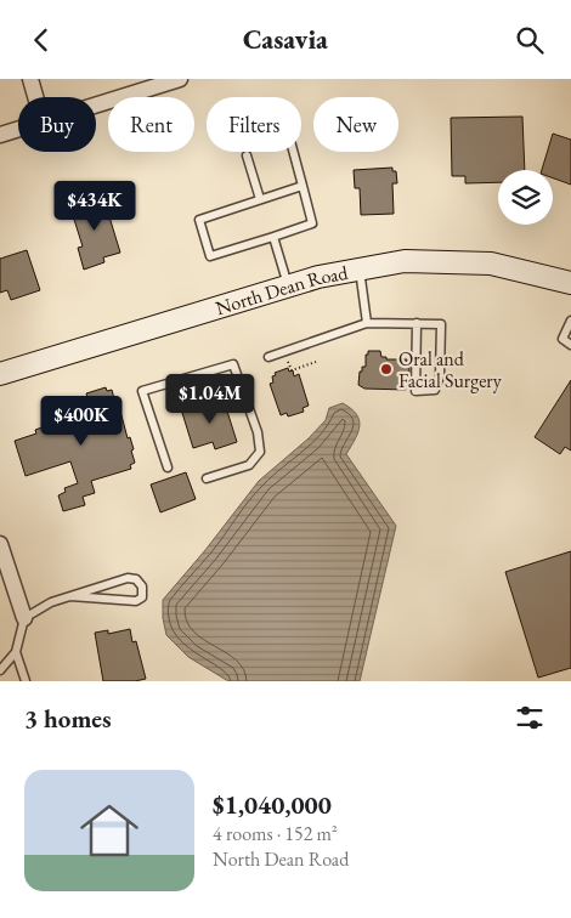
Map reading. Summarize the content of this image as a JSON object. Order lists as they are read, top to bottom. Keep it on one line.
{"streets":{"street":["North Dean Road"]},"places":["Oral and Facial Surgery"],"page":{"header":"Casavia","chip":["Buy","Rent","Filters","New"],"price":["$434K","$1.04M","$400K"],"heading":"3 homes","list":[{"name":"$1,040,000","note":"4 rooms · 152 m² · North Dean Road"}]}}
